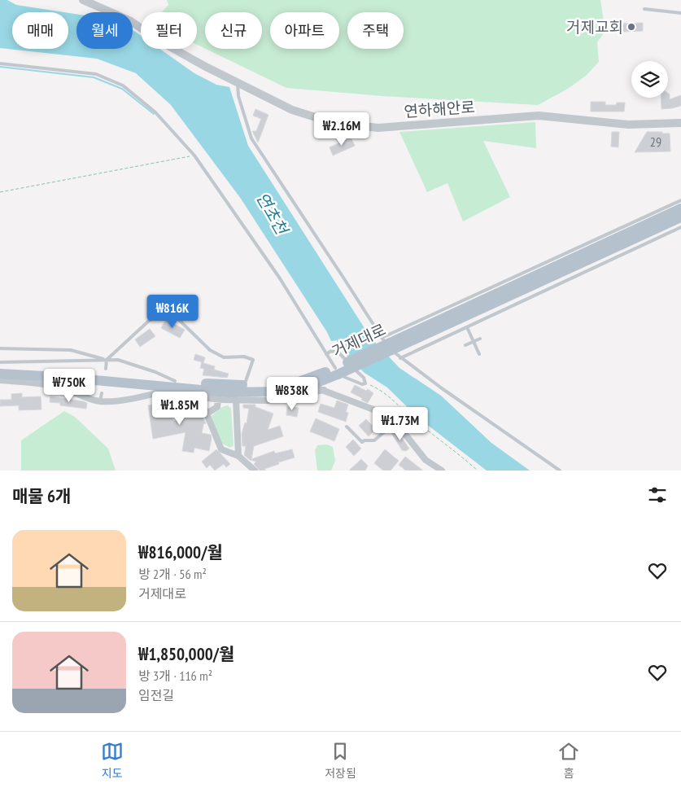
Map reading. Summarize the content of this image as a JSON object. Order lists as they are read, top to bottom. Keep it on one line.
{"streets":{"main road":["거제대로"],"street":["연하해안로"]},"water":["연초천"],"places":["거제교회"],"house_numbers":["29"],"page":{"chip":["매매","월세","필터","신규","아파트","주택"],"price":["₩2.16M","₩816K","₩750K","₩838K","₩1.85M","₩1.73M"],"heading":"매물 6개","list":[{"name":"₩816,000/월","note":"방 2개 · 56 m² · 거제대로"},{"name":"₩1,850,000/월","note":"방 3개 · 116 m² · 임전길"}],"tabs":["지도","저장됨","홈"]}}
